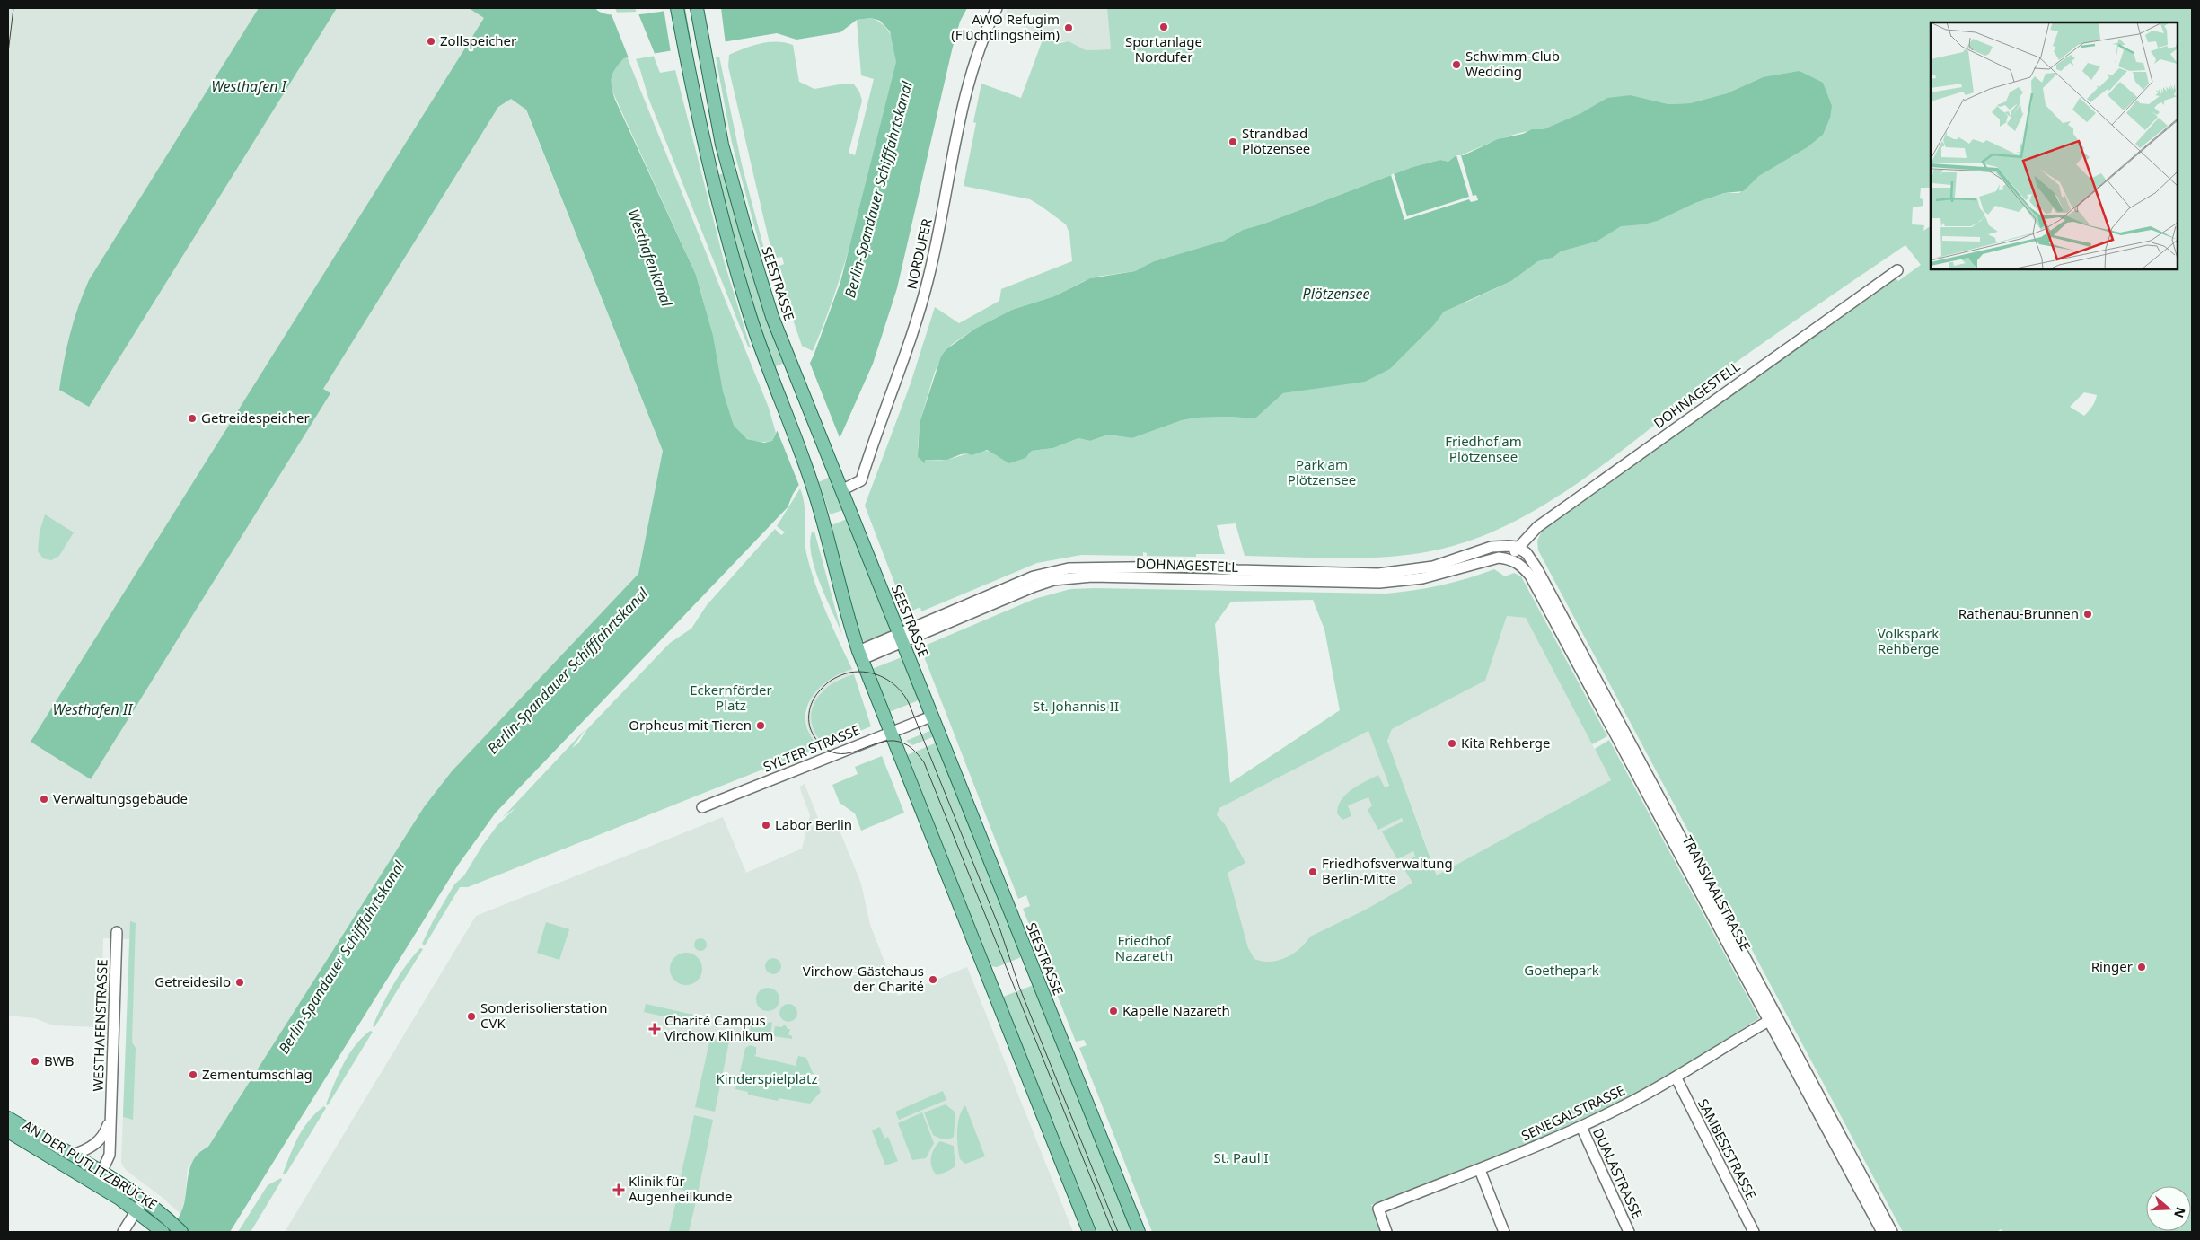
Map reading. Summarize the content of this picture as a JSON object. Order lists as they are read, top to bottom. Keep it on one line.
{"streets":{"main road":["SEESTRASSE","AN DER PUTLITZBRÜCKE"],"street":["NORDUFER","DOHNAGESTELL","SYLTER STRASSE","TRANSVAALSTRASSE","WESTHAFENSTRASSE","SENEGALSTRASSE","SAMBESISTRASSE","DUALASTRASSE"]},"crossings":[["NORDUFER","SEESTRASSE"],["SEESTRASSE","DOHNAGESTELL"],["SEESTRASSE","SYLTER STRASSE"],["DOHNAGESTELL","TRANSVAALSTRASSE"],["TRANSVAALSTRASSE","SENEGALSTRASSE"],["WESTHAFENSTRASSE","AN DER PUTLITZBRÜCKE"],["SENEGALSTRASSE","SAMBESISTRASSE"],["SENEGALSTRASSE","DUALASTRASSE"]],"water":["Westhafen I","Berlin-Spandauer Schifffahrtskanal","Westhafenkanal","Plötzensee","Westhafen II"],"parks":["Friedhof am Plötzensee","Park am Plötzensee","Volkspark Rehberge","Eckernförder Platz","St. Johannis II","Friedhof Nazareth","Goethepark","Kinderspielplatz","St. Paul I"],"places":{"other":["Sportanlage Nordufer","AWO Refugim (Flüchtlingsheim)","Zollspeicher","Schwimm-Club Wedding","Strandbad Plötzensee","Getreidespeicher","Rathenau-Brunnen","Orpheus mit Tieren","Kita Rehberge","Verwaltungsgebäude","Labor Berlin","Friedhofsverwaltung Berlin-Mitte","Ringer","Virchow-Gästehaus der Charité","Getreidesilo","Kapelle Nazareth","Sonderisolierstation CVK","BWB","Zementumschlag"],"health":["Charité Campus Virchow Klinikum","Klinik für Augenheilkunde"]},"north":"right"}
